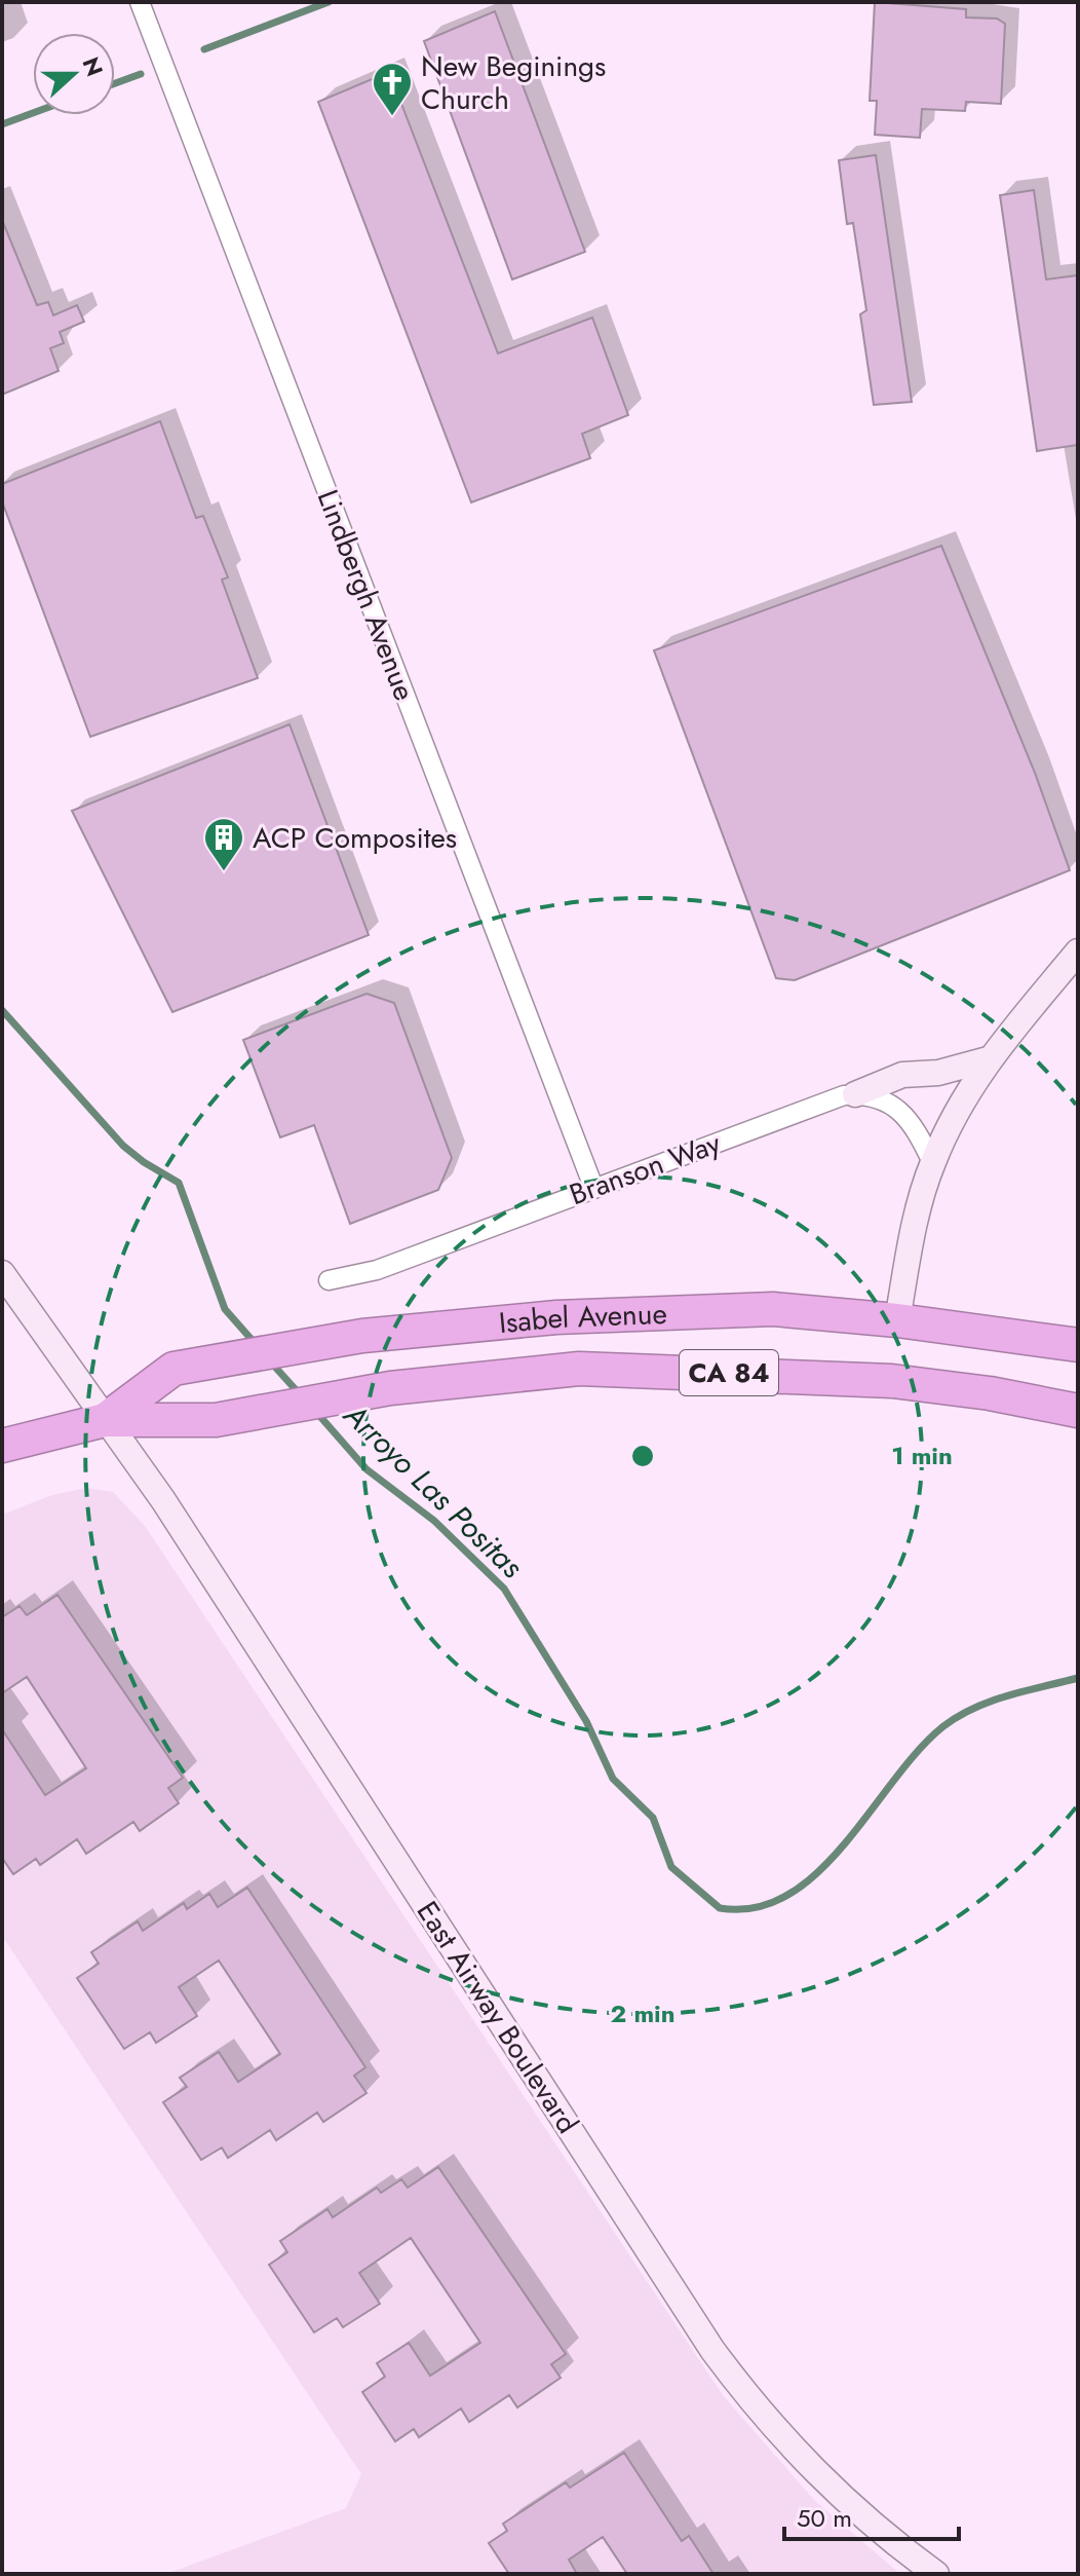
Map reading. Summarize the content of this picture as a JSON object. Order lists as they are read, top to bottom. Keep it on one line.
{"streets":{"highway":["Isabel Avenue","CA 84"],"main road":["East Airway Boulevard"],"street":["Lindbergh Avenue","Branson Way"]},"crossings":[["Lindbergh Avenue","Branson Way"],["Isabel Avenue","East Airway Boulevard"]],"water":["Arroyo Las Positas"],"places":{"church":["New Beginings Church"],"building":["ACP Composites"]},"scale_bar":"50 m","north":"right","rings":["1 min","2 min"]}
